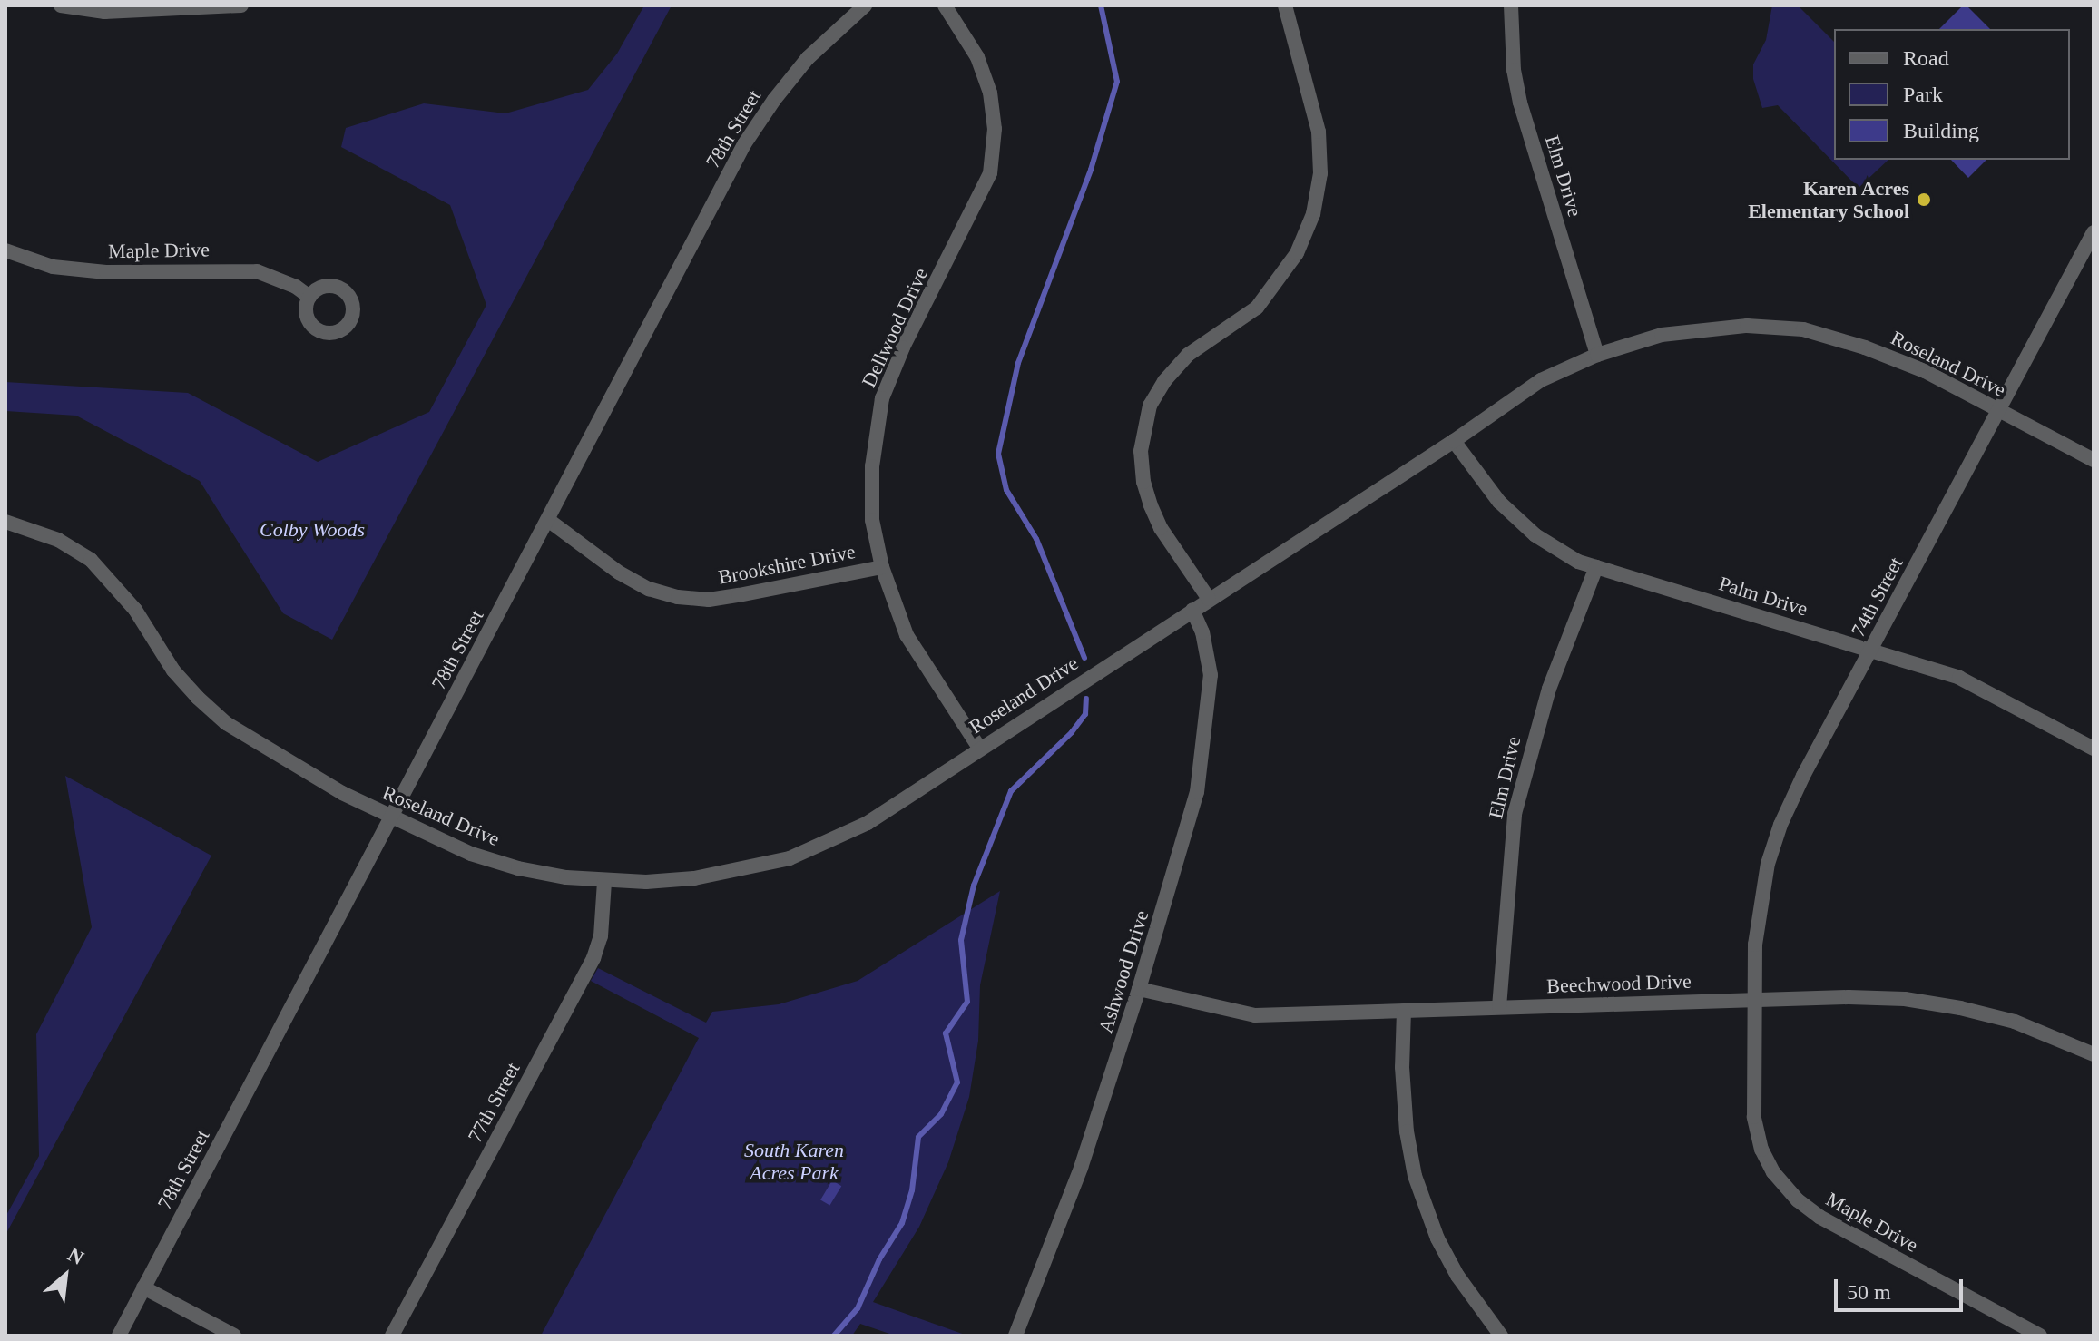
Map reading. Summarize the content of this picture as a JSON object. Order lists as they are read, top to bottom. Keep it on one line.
{"streets":{"street":["78th Street","Elm Drive","Maple Drive","Dellwood Drive","Roseland Drive","Brookshire Drive","Palm Drive","74th Street","Ashwood Drive","Beechwood Drive","77th Street"]},"crossings":[["78th Street","Roseland Drive"],["78th Street","Brookshire Drive"],["Elm Drive","Roseland Drive"],["Elm Drive","Palm Drive"],["Elm Drive","Beechwood Drive"],["Maple Drive","74th Street"],["Maple Drive","Beechwood Drive"],["Dellwood Drive","Roseland Drive"],["Dellwood Drive","Brookshire Drive"],["Roseland Drive","Palm Drive"],["Roseland Drive","74th Street"],["Roseland Drive","Ashwood Drive"],["Roseland Drive","77th Street"],["Palm Drive","74th Street"],["74th Street","Beechwood Drive"],["Ashwood Drive","Beechwood Drive"]],"parks":["Colby Woods","South Karen Acres Park"],"places":["Karen Acres Elementary School"],"legend":["Road","Park","Building"],"scale_bar":"50 m","north":"top right"}
